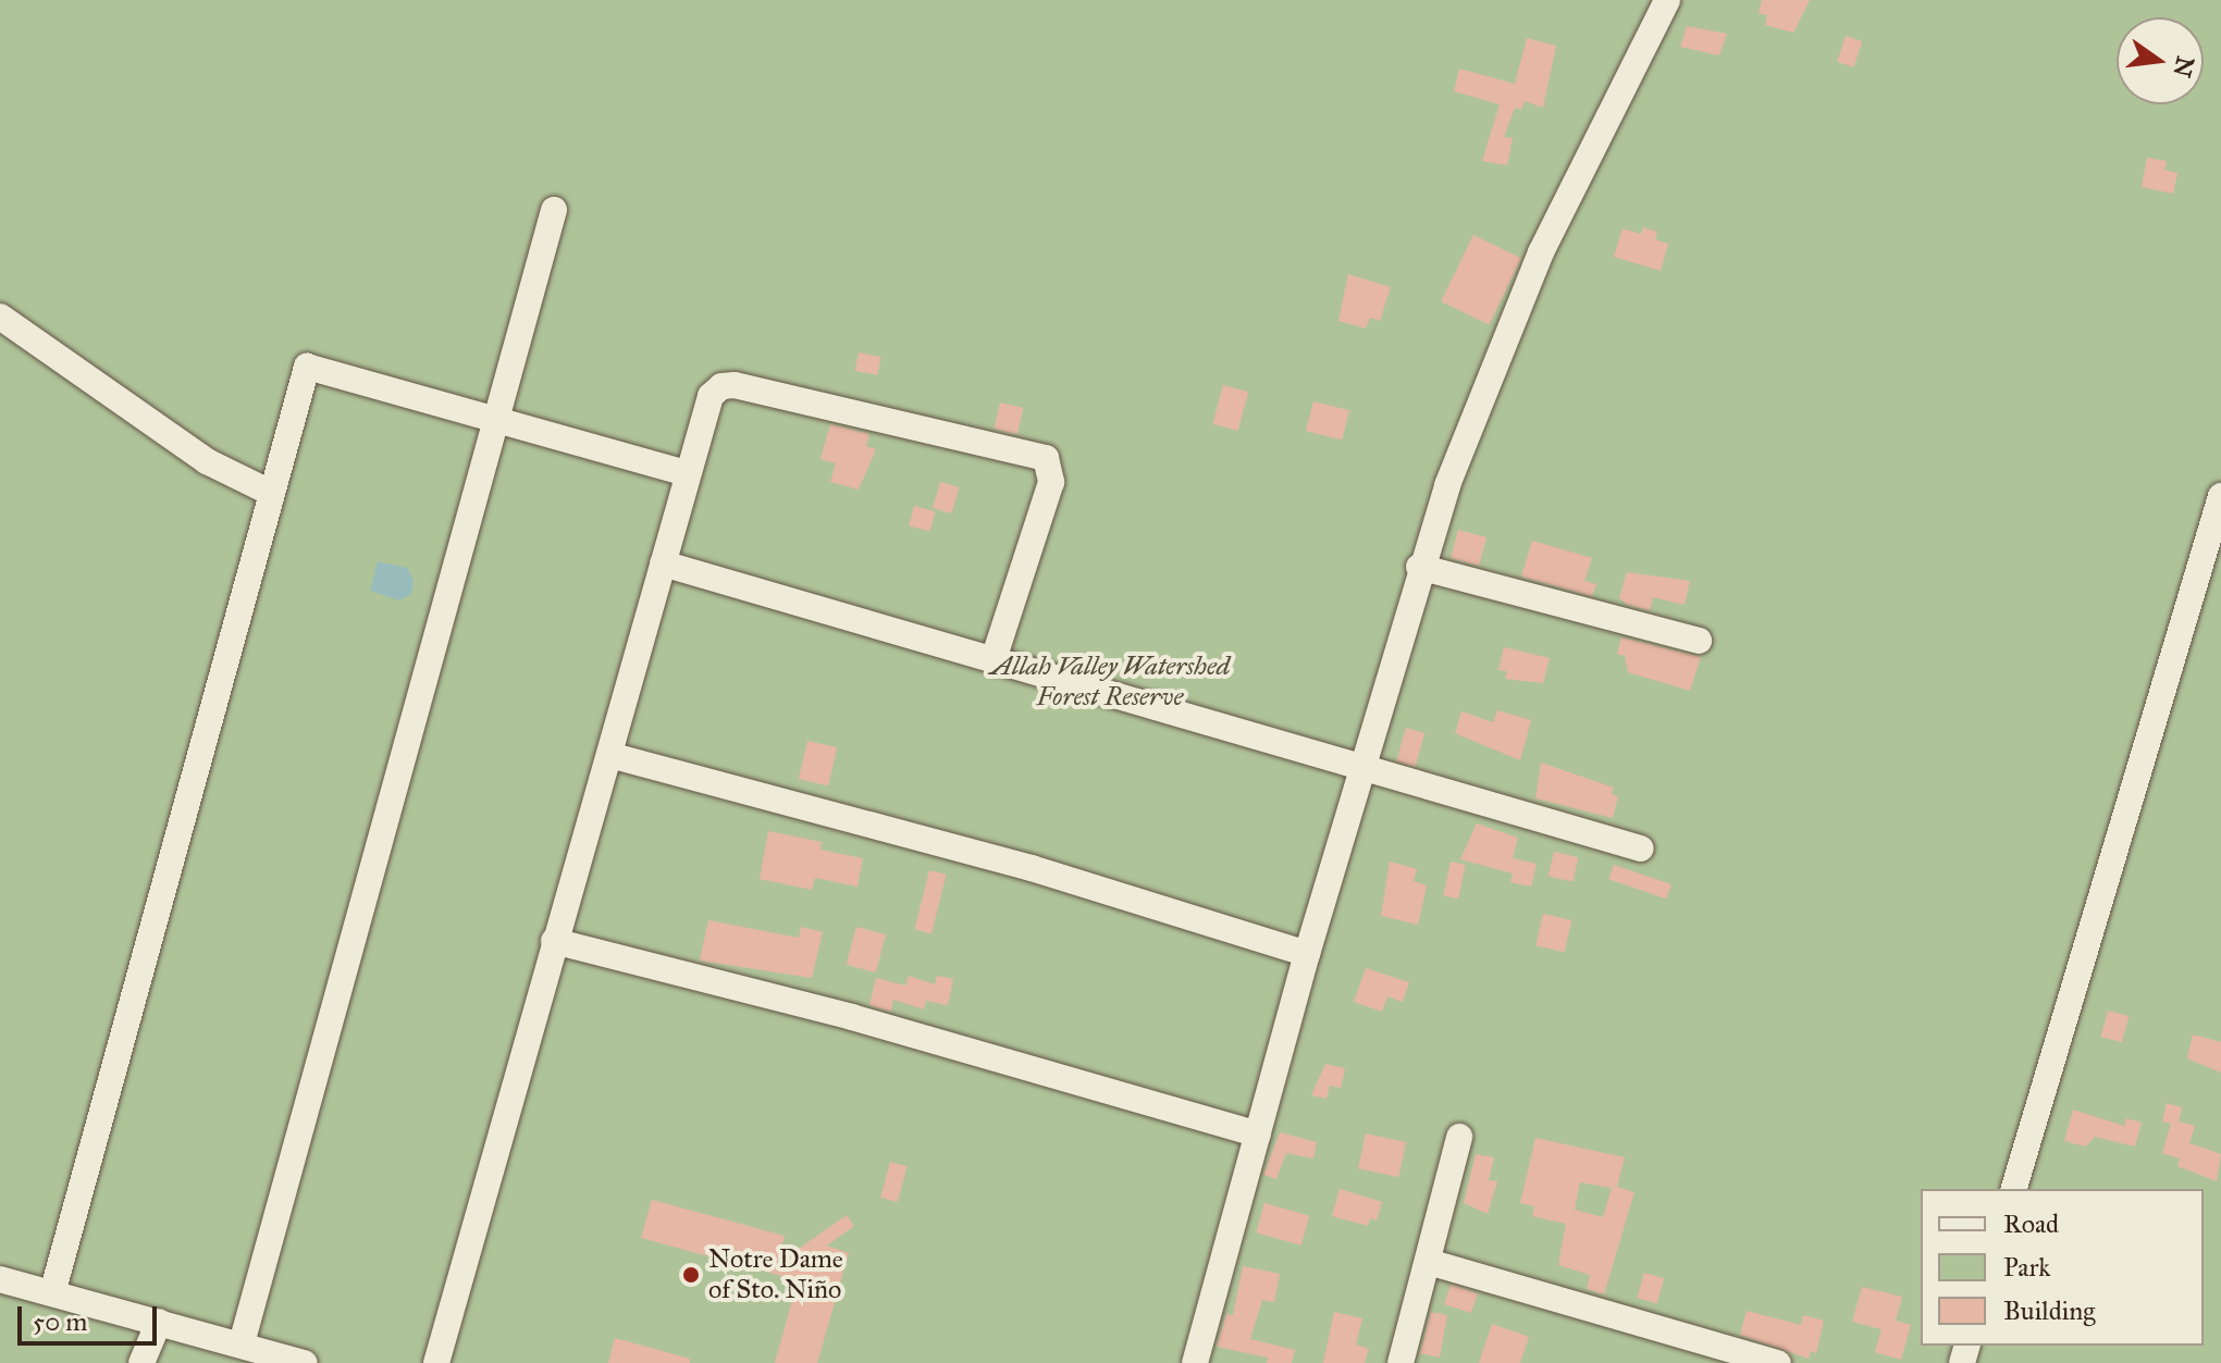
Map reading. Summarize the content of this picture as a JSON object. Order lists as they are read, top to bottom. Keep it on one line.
{"parks":["Allah Valley Watershed Forest Reserve"],"places":["Notre Dame of Sto. Niño"],"legend":["Road","Park","Building"],"scale_bar":"50 m","north":"right"}
